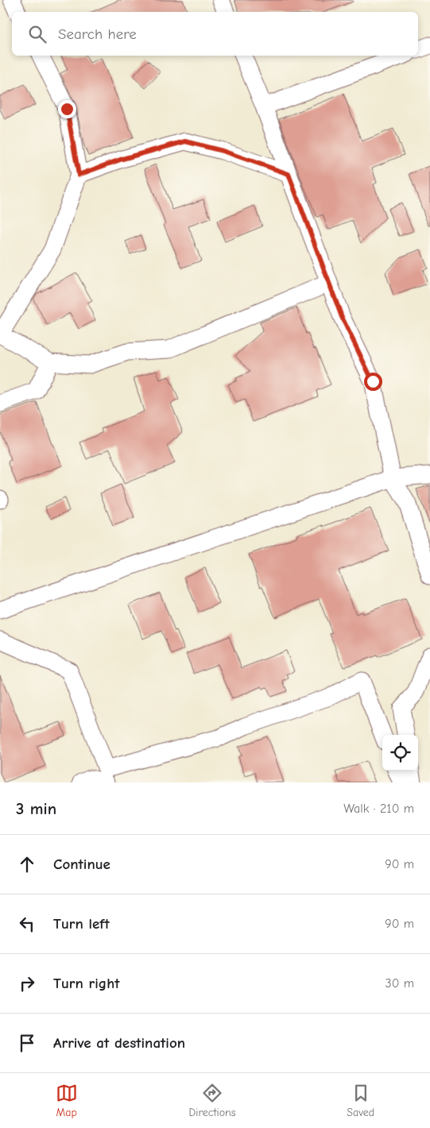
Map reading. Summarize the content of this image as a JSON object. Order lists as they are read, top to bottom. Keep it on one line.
{"page":{"search":"Search here","heading":["3 min","Walk · 210 m"],"list":[["Continue","90 m"],["Turn left","90 m"],["Turn right","30 m"],"Arrive at destination"],"nav":["Map","Directions","Saved"]}}
